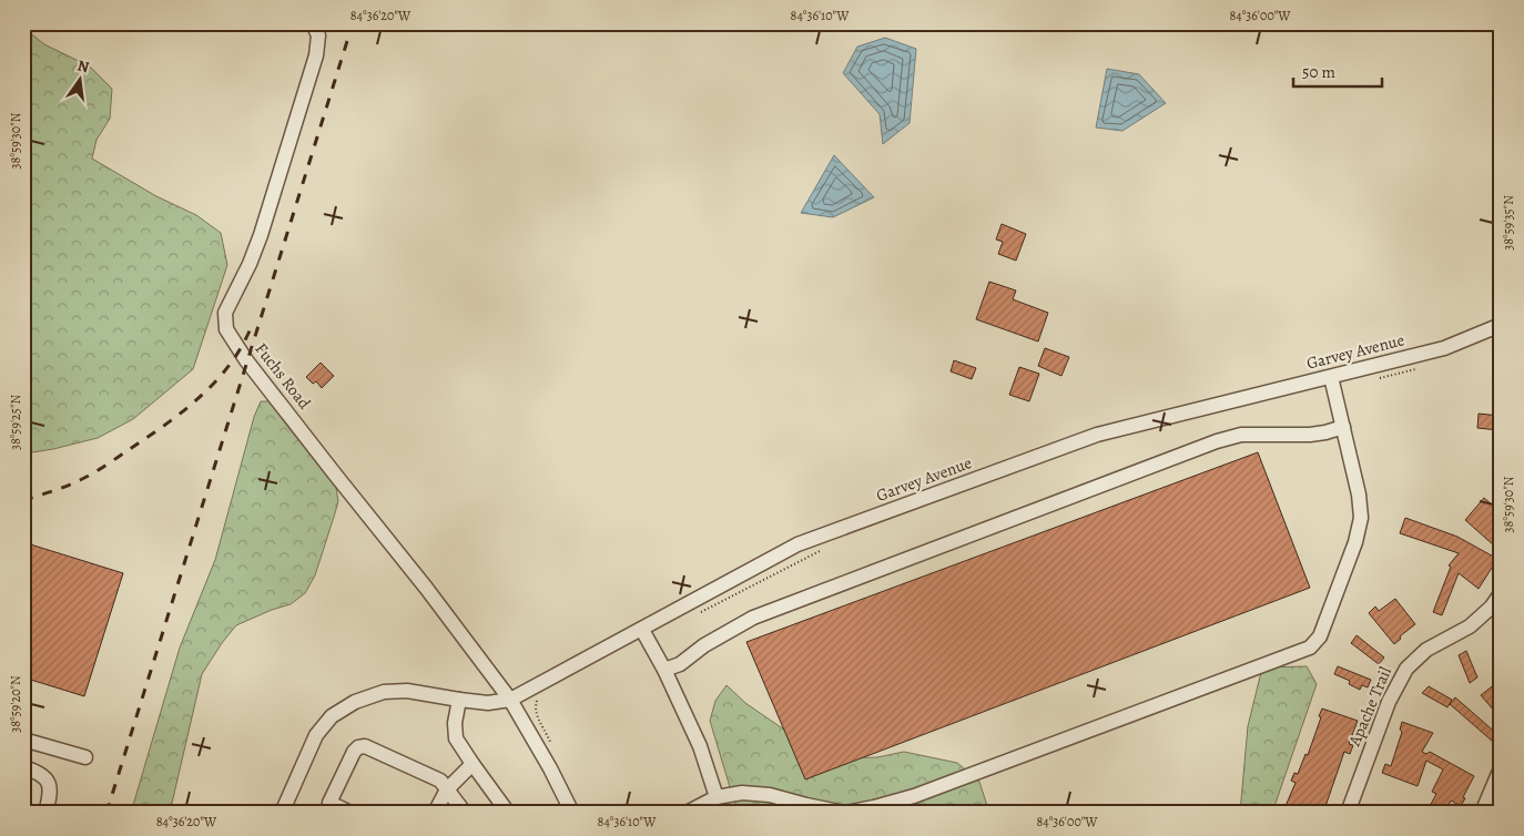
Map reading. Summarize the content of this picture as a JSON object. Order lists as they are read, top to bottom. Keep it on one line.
{"streets":{"street":["Garvey Avenue","Fuchs Road","Apache Trail"]},"crossings":[["Garvey Avenue","Fuchs Road"]],"scale_bar":"50 m","north":"top","coordinates":["84°36'20\"W","84°36'10\"W","84°36'00\"W","38°59'30\"N","38°59'35\"N","38°59'25\"N","38°59'20\"N"]}
